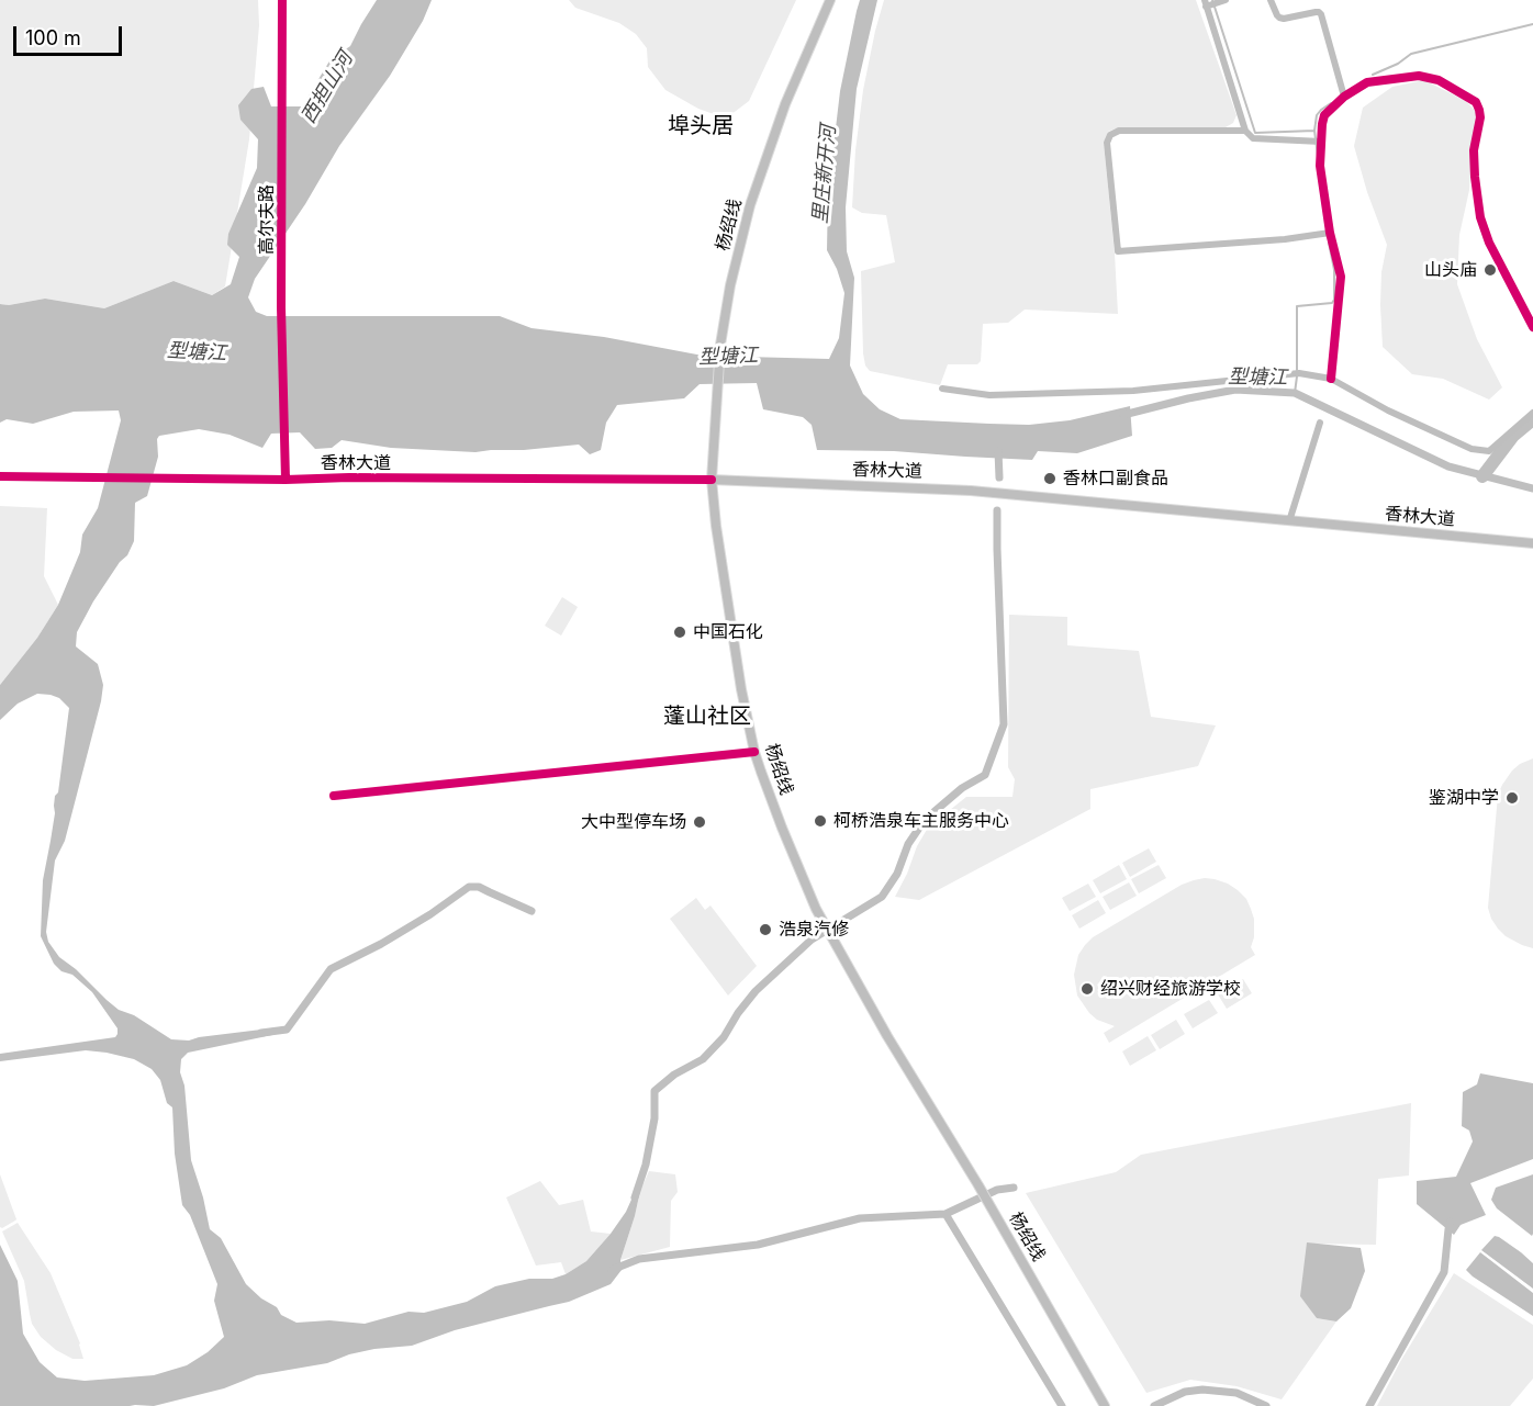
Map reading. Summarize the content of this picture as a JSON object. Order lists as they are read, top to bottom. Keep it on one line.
{"streets":{"main road":["杨绍线","香林大道"],"street":["高尔夫路"]},"crossings":[["高尔夫路","香林大道"],["杨绍线","香林大道"]],"districts":["埠头居","蓬山社区"],"water":["西担山河","里庄新开河","型塘江"],"places":["山头庙","香林口副食品","中国石化","鉴湖中学","柯桥浩泉车主服务中心","大中型停车场","浩泉汽修","绍兴财经旅游学校"],"scale_bar":"100 m"}
